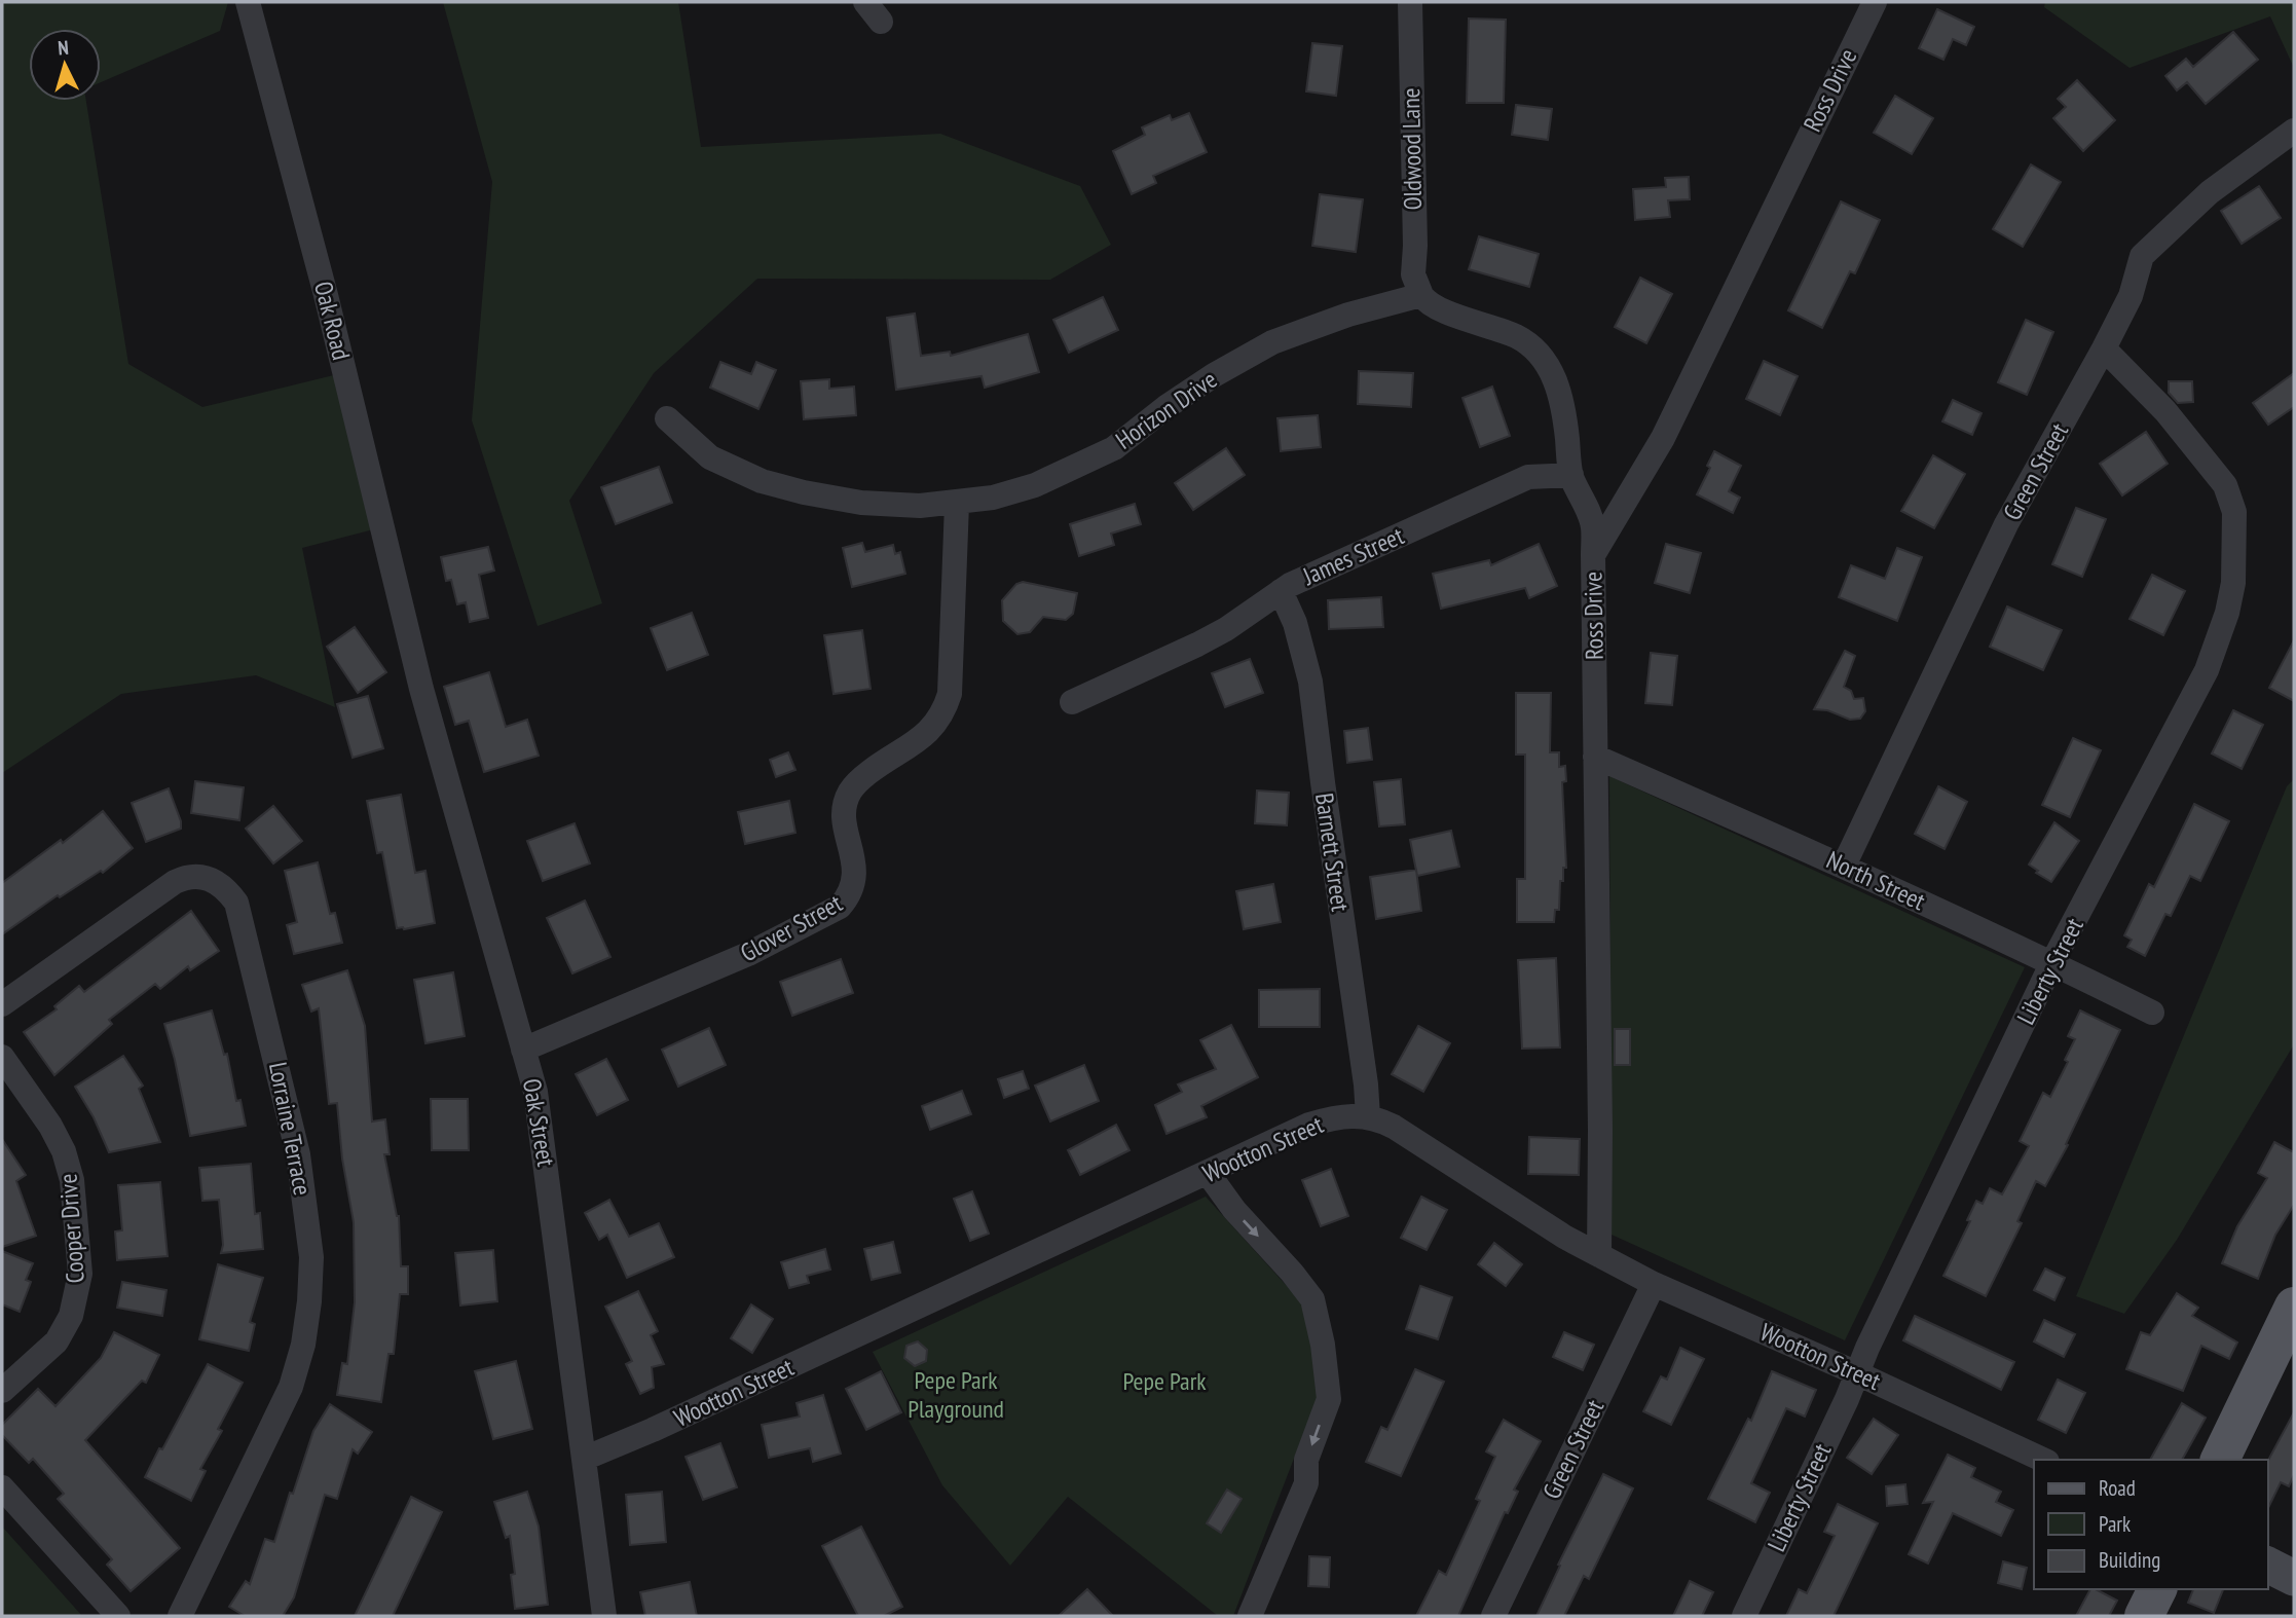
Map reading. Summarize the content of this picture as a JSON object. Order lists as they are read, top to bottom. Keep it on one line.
{"streets":{"street":["Ross Drive","Oldwood Lane","Oak Road","Horizon Drive","Green Street","James Street","Barnett Street","North Street","Glover Street","Liberty Street","Oak Street","Lorraine Terrace","Wootton Street","Cooper Drive"]},"crossings":[["Ross Drive","North Street"],["Ross Drive","Wootton Street"],["Oldwood Lane","Horizon Drive"],["Oak Road","Oak Street"],["Horizon Drive","Glover Street"],["Green Street","North Street"],["Green Street","Liberty Street"],["Green Street","Wootton Street"],["James Street","Barnett Street"],["Barnett Street","Wootton Street"],["North Street","Liberty Street"],["Glover Street","Oak Street"],["Liberty Street","Wootton Street"],["Oak Street","Wootton Street"]],"parks":["Pepe Park Playground","Pepe Park"],"legend":["Road","Park","Building"],"north":"top"}
